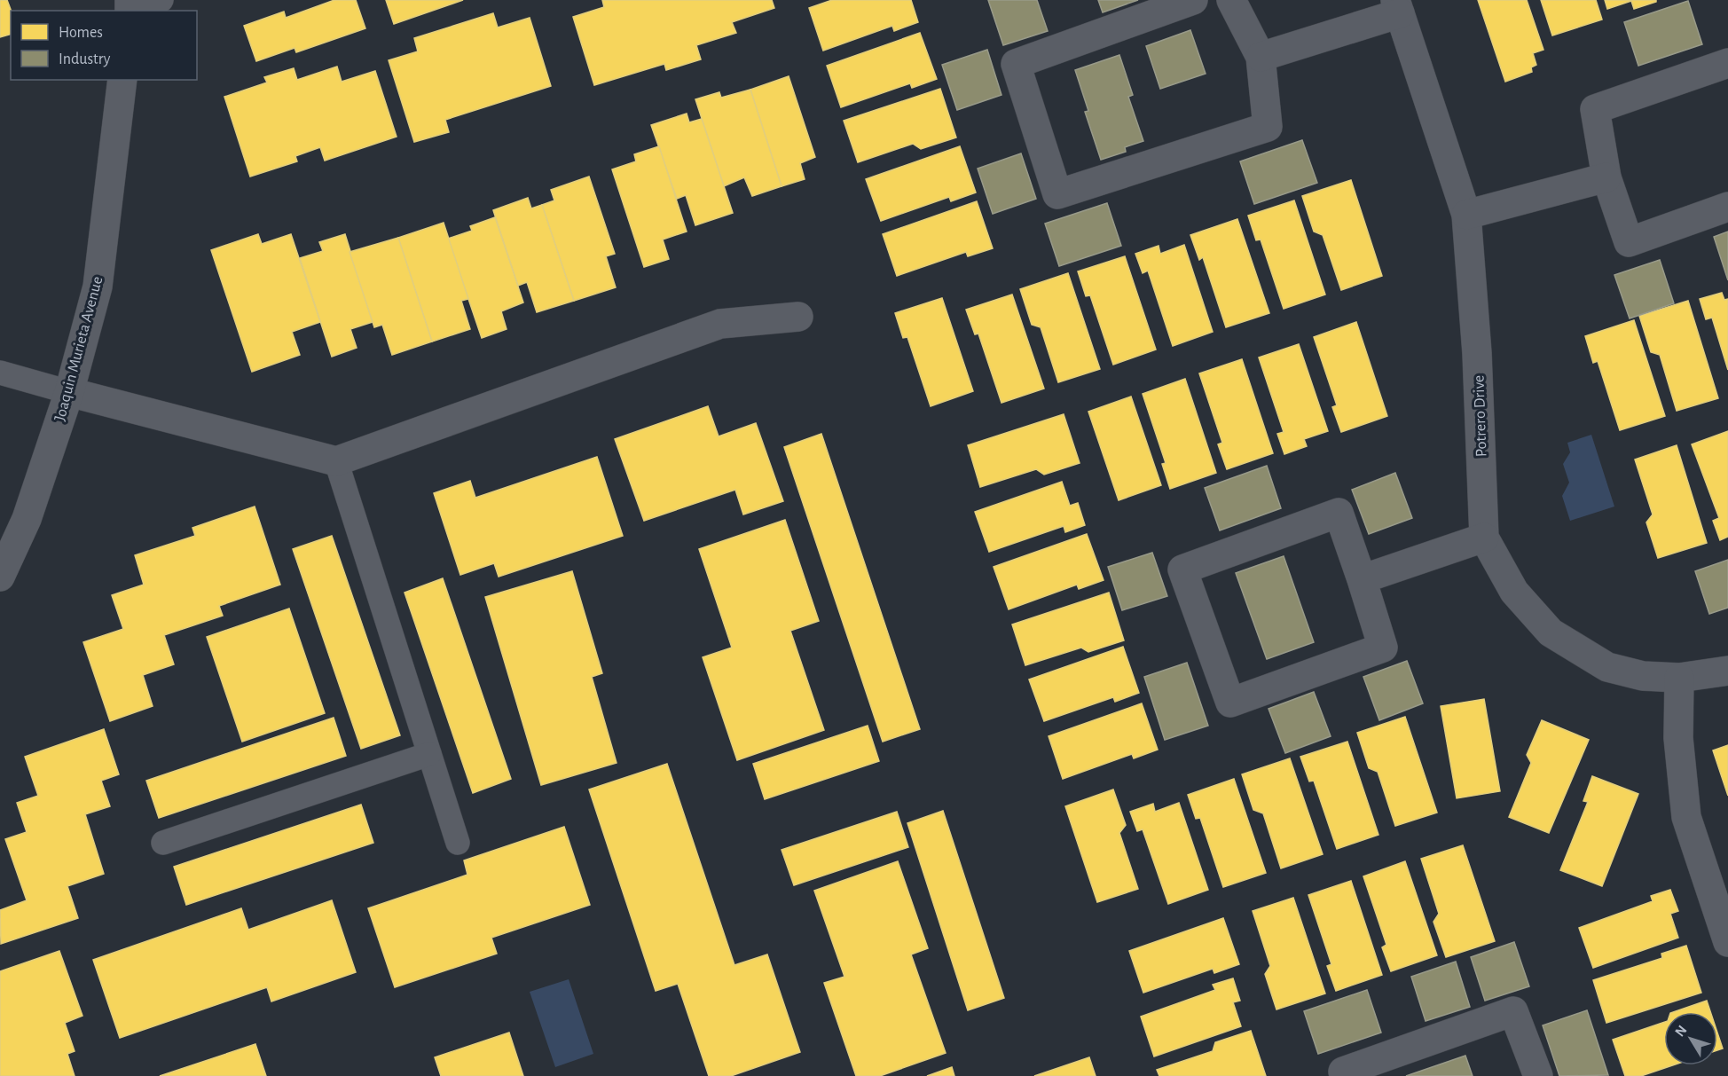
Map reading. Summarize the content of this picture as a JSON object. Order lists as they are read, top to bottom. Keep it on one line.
{"streets":{"street":["Joaquin Murieta Avenue","Potrero Drive"]},"legend":["Homes","Industry"],"north":"top left"}
